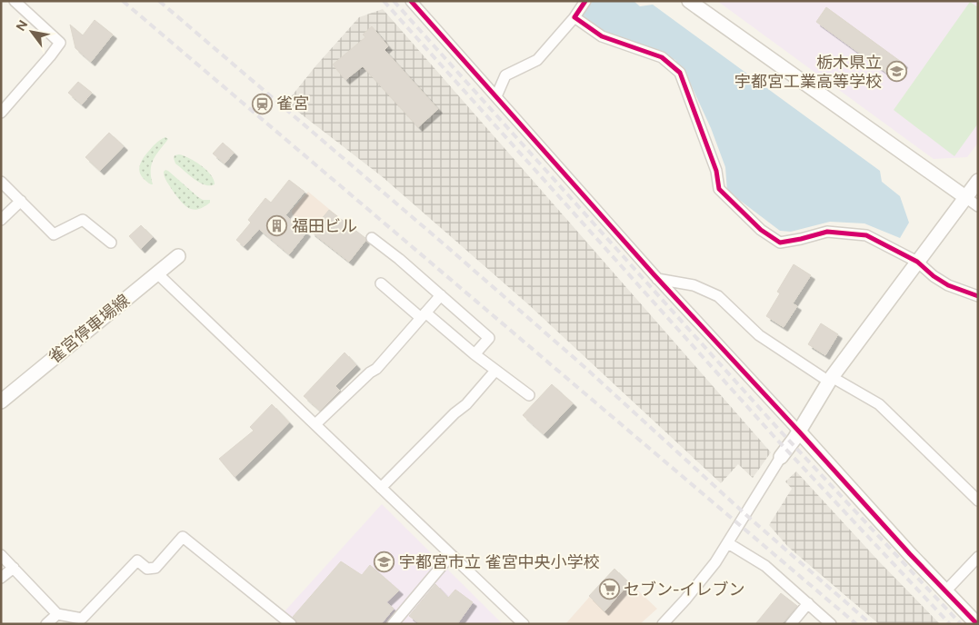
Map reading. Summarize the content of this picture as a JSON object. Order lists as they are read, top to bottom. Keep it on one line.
{"streets":{"street":["雀宮停車場線"]},"places":{"school or university":["栃木県立 宇都宮工業高等学校","宇都宮市立 雀宮中央小学校"],"station":["雀宮"],"building":["福田ビル"],"supermarket":["セブン-イレブン"]},"north":"top left"}
